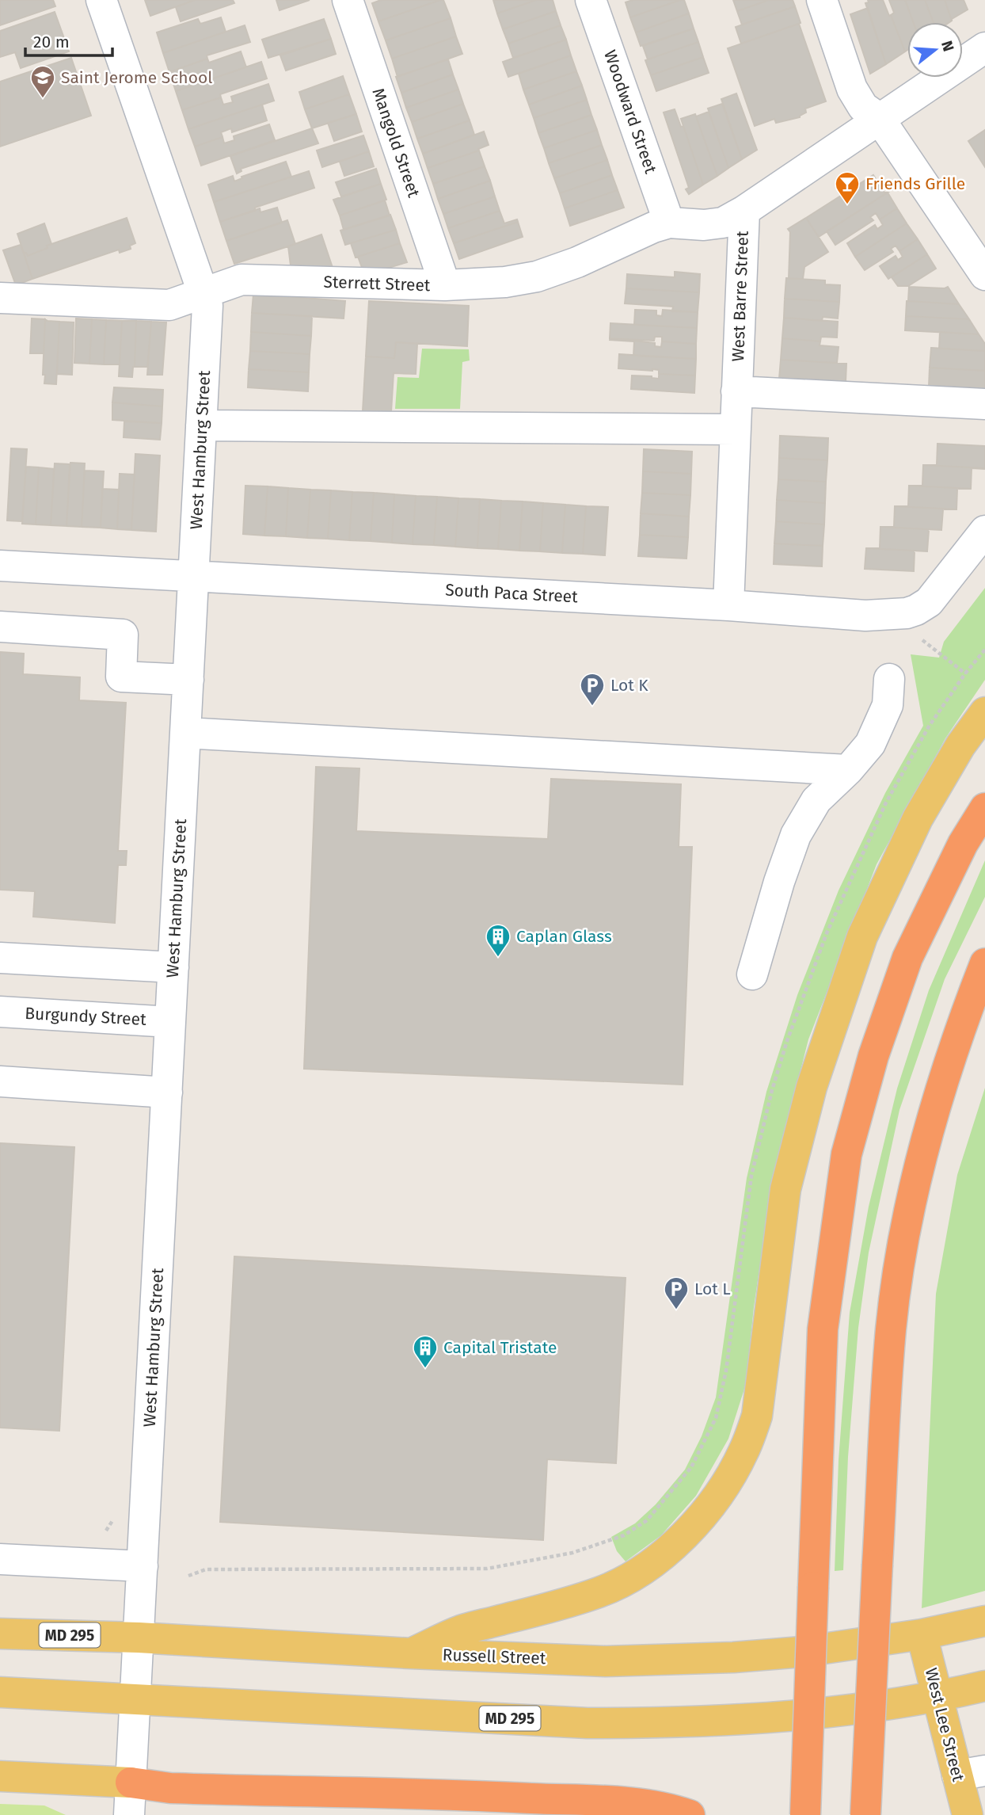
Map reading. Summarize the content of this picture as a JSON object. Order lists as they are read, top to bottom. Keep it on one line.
{"streets":{"main road":["MD 295","Russell Street","West Lee Street"],"street":["Woodward Street","Mangold Street","Sterrett Street","West Barre Street","West Hamburg Street","South Paca Street","Burgundy Street"]},"crossings":[["Woodward Street","Sterrett Street"],["Mangold Street","Sterrett Street"],["Sterrett Street","West Barre Street"],["Sterrett Street","West Hamburg Street"],["West Barre Street","South Paca Street"],["West Hamburg Street","South Paca Street"],["West Hamburg Street","Burgundy Street"],["West Hamburg Street","MD 295"],["West Hamburg Street","Russell Street"],["MD 295","West Lee Street"],["Russell Street","West Lee Street"]],"places":{"school or university":["Saint Jerome School"],"bar":["Friends Grille"],"parking":["Lot K","Lot L"],"building":["Caplan Glass","Capital Tristate"]},"scale_bar":"20 m","north":"right"}
